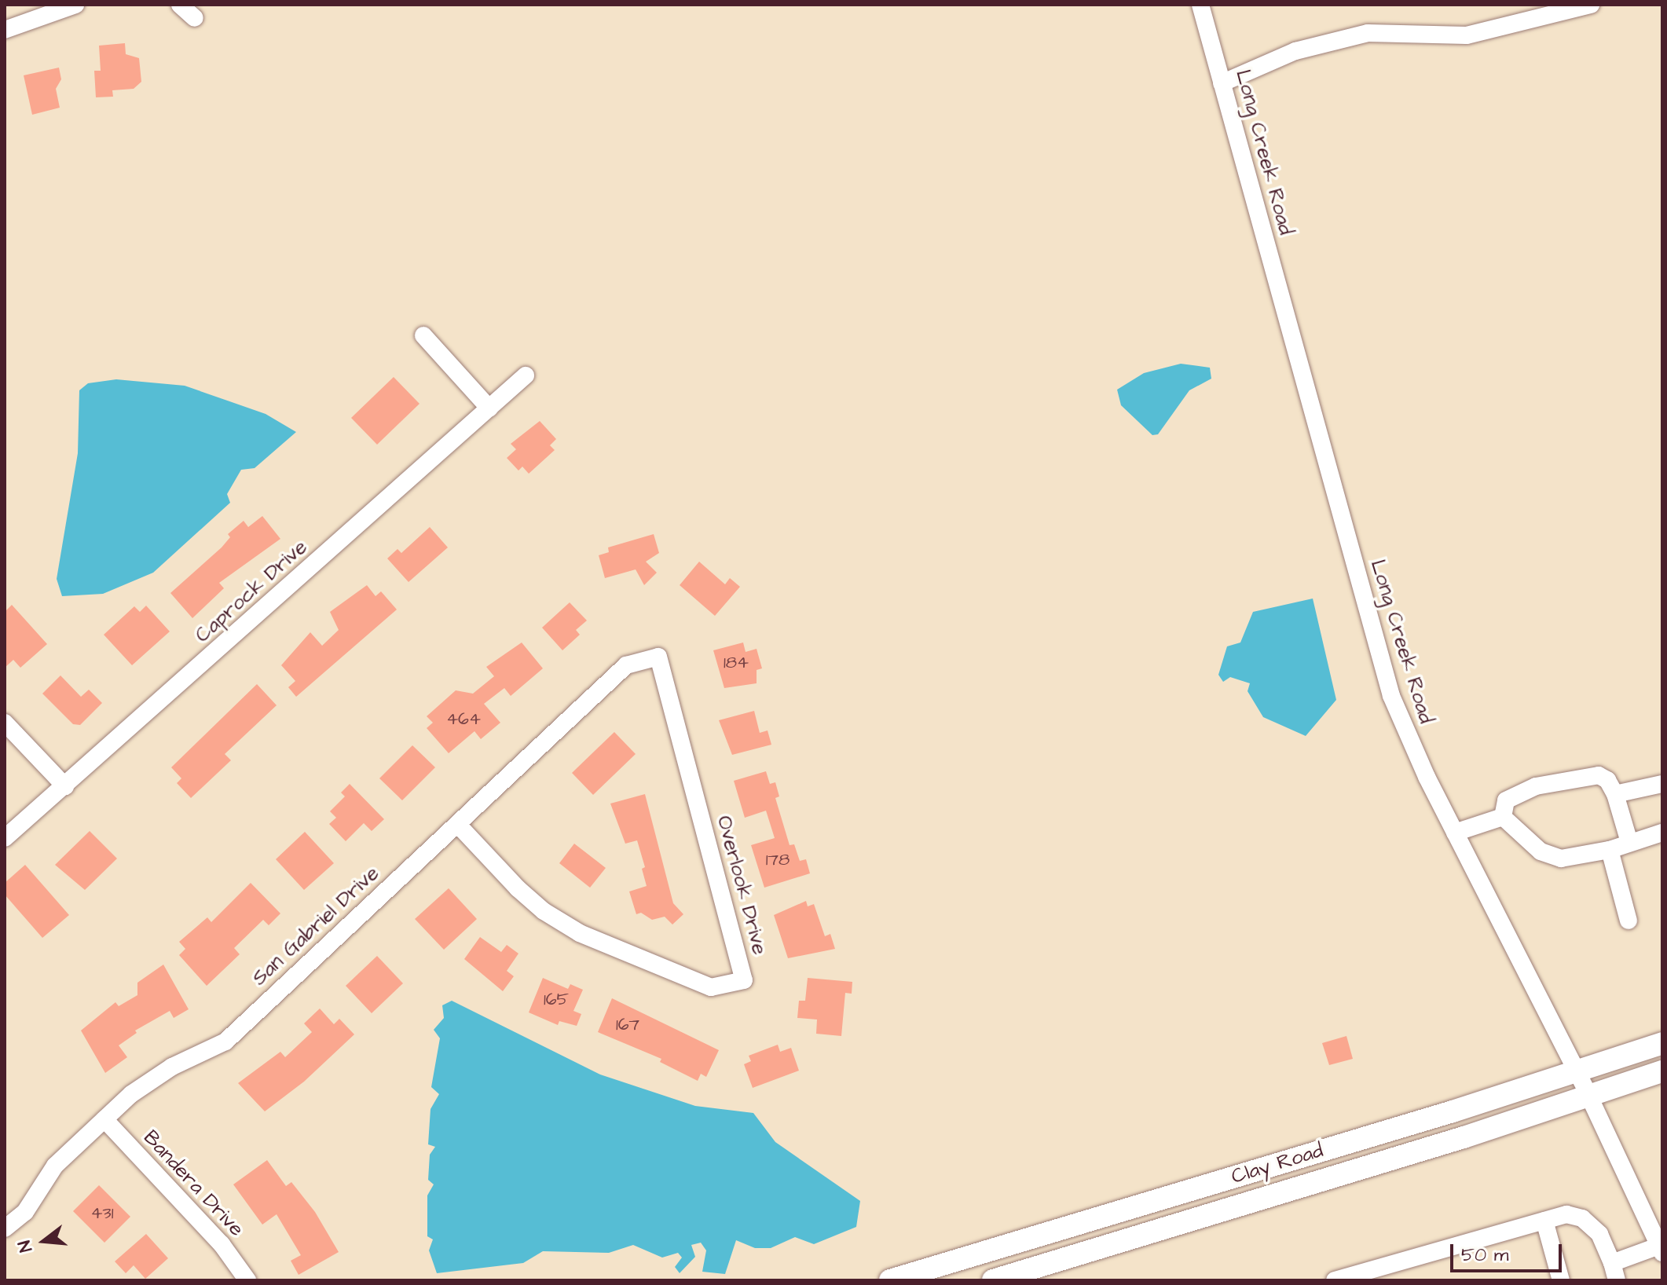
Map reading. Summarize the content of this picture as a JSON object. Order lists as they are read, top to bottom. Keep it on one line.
{"streets":{"main road":["Clay Road"],"street":["Long Creek Road","Caprock Drive","Overlook Drive","San Gabriel Drive","Bandera Drive"]},"crossings":[["Long Creek Road","Clay Road"],["Overlook Drive","San Gabriel Drive"],["San Gabriel Drive","Bandera Drive"]],"house_numbers":["184","464","178","165","167","431"],"scale_bar":"50 m","north":"left"}
